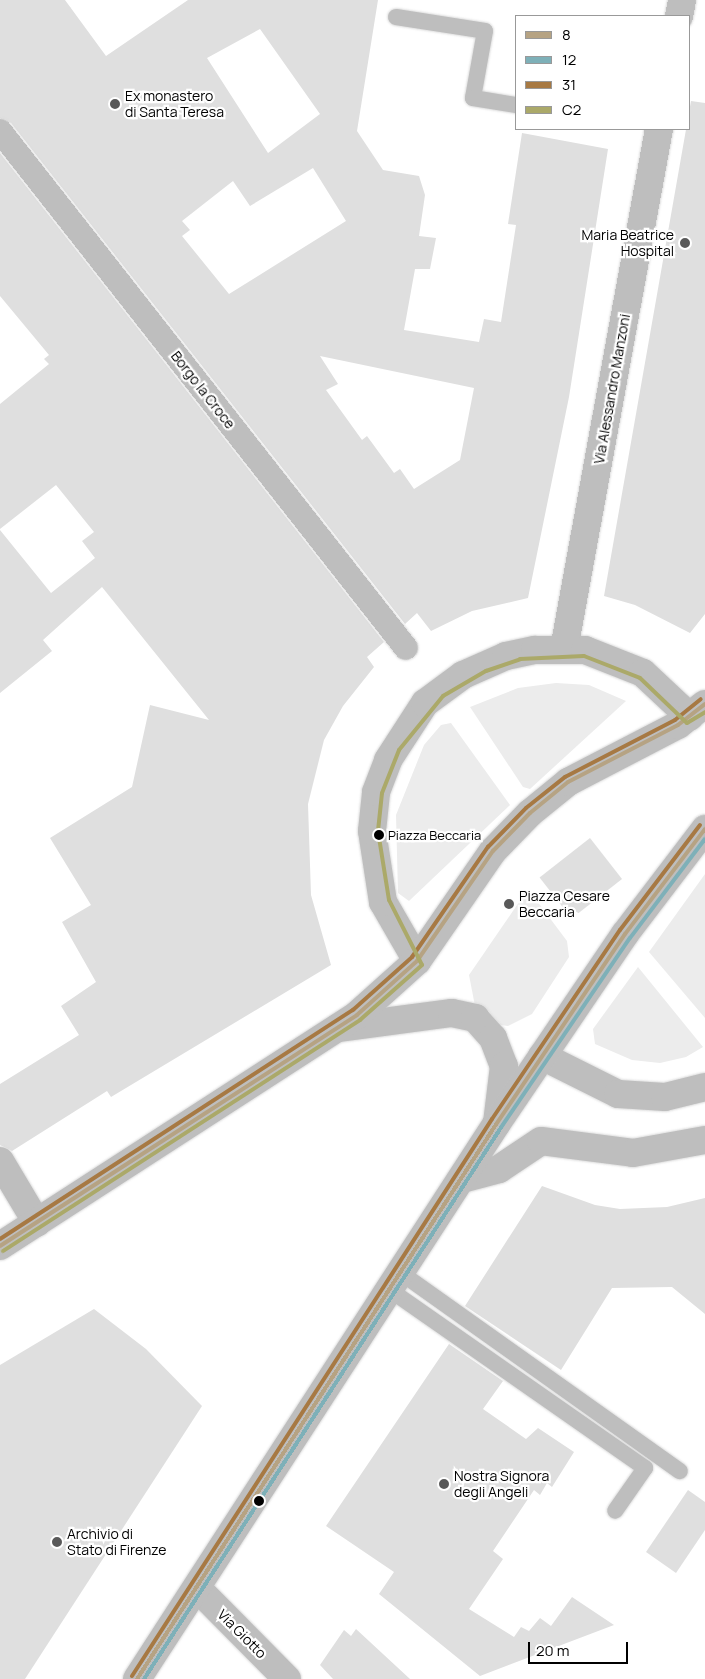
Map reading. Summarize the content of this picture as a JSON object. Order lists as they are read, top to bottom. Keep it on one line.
{"streets":{"street":["Via Alessandro Manzoni","Borgo la Croce","Via Giotto"]},"places":["Ex monastero di Santa Teresa","Maria Beatrice Hospital","Piazza Beccaria","Piazza Cesare Beccaria","Nostra Signora degli Angeli","Archivio di Stato di Firenze"],"lines":["transit line C2","transit line 31","transit line 8","transit line 12"],"legend":["8","12","31","C2"],"scale_bar":"20 m"}
